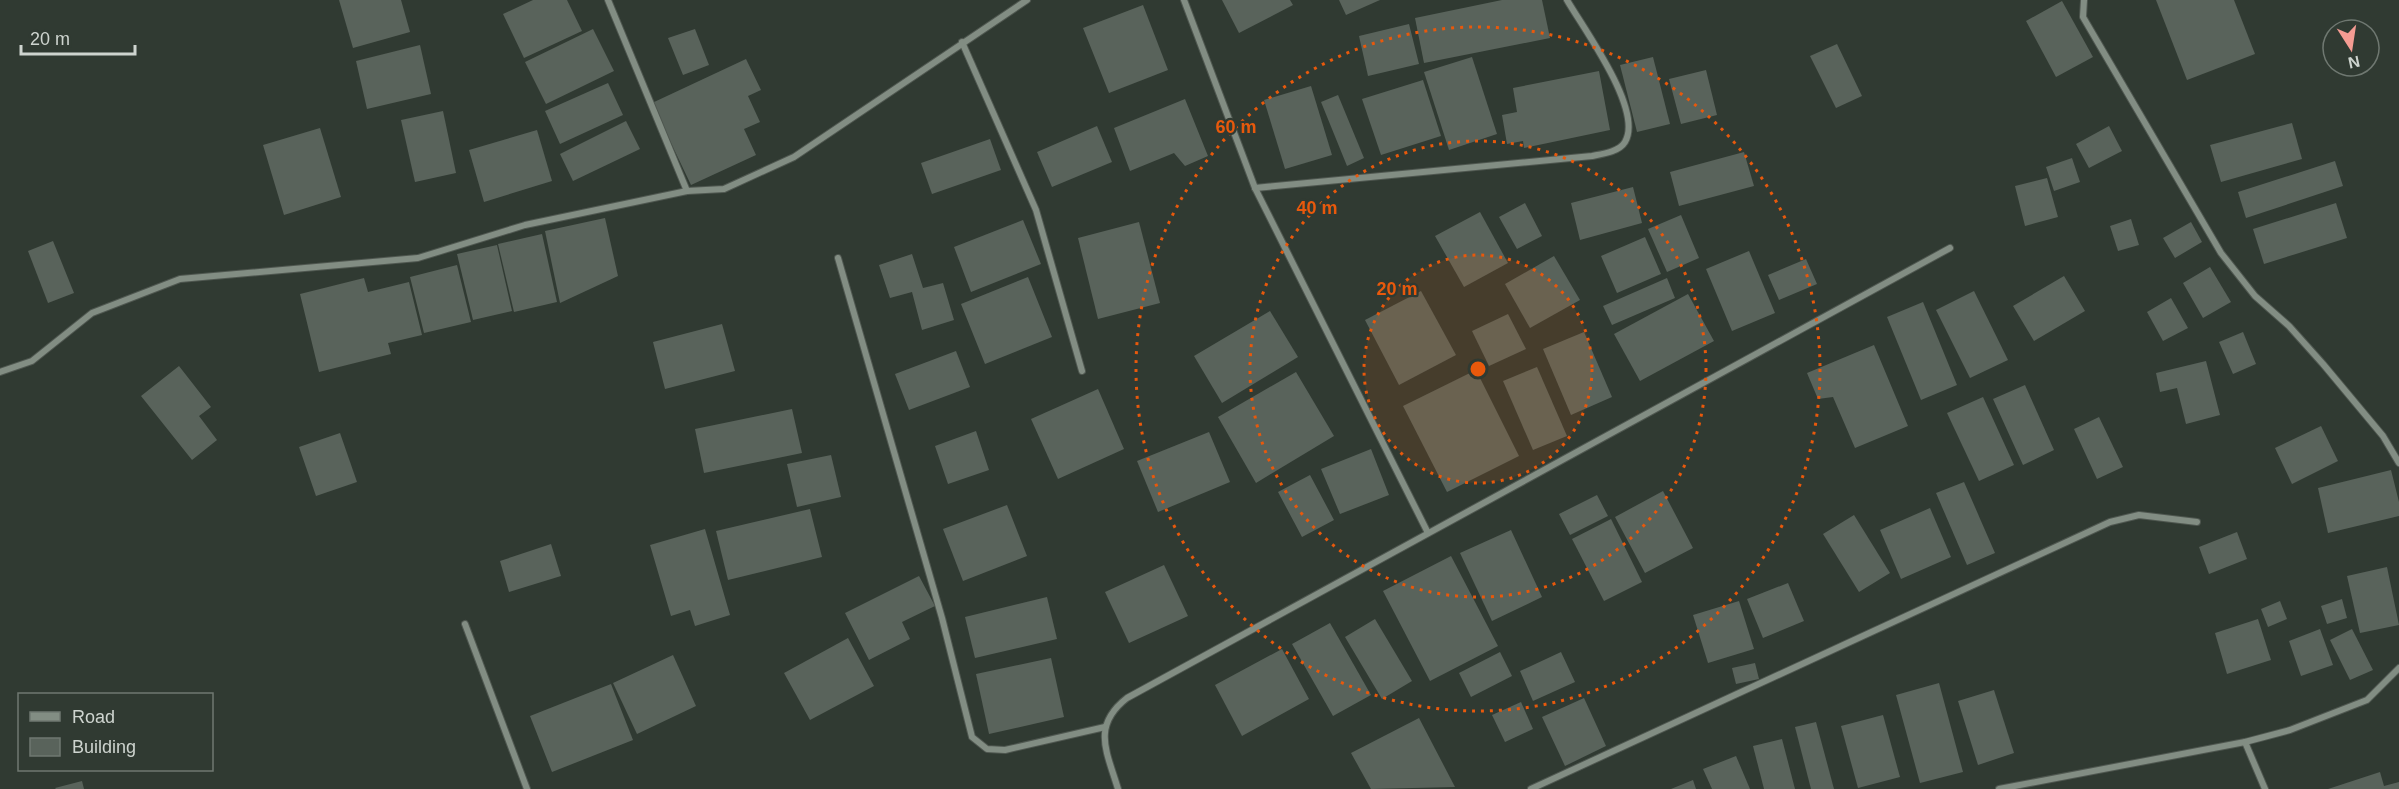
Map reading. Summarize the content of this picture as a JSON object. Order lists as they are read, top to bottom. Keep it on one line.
{"legend":["Road","Building"],"scale_bar":"20 m","north":"bottom","rings":["60 m","40 m","20 m"]}
